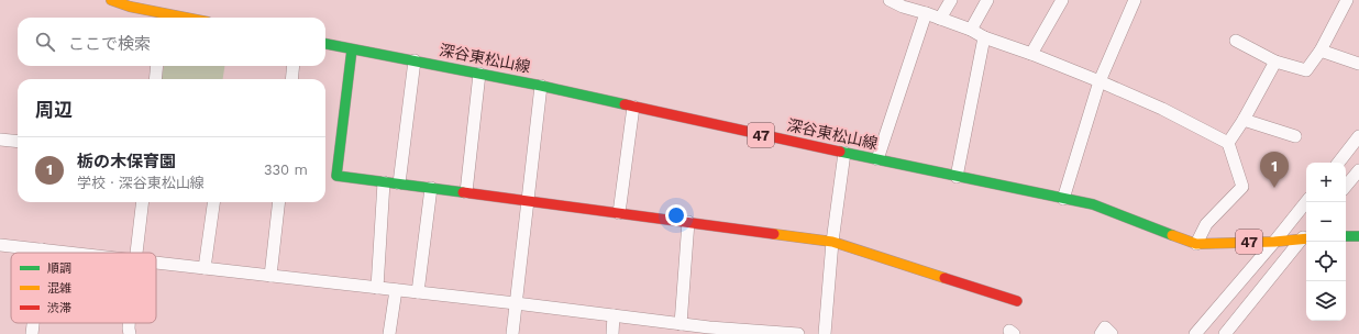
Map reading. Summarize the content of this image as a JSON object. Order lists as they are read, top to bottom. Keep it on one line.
{"streets":{"main road":["深谷東松山線","47"]},"legend":["順調","混雑","渋滞"],"page":{"search":"ここで検索","heading":"周辺","list":[{"mark":"1","name":"栃の木保育園","note":"学校 · 深谷東松山線","value":"330 m"}],"pins":"1","map_buttons":["+","−"]}}
